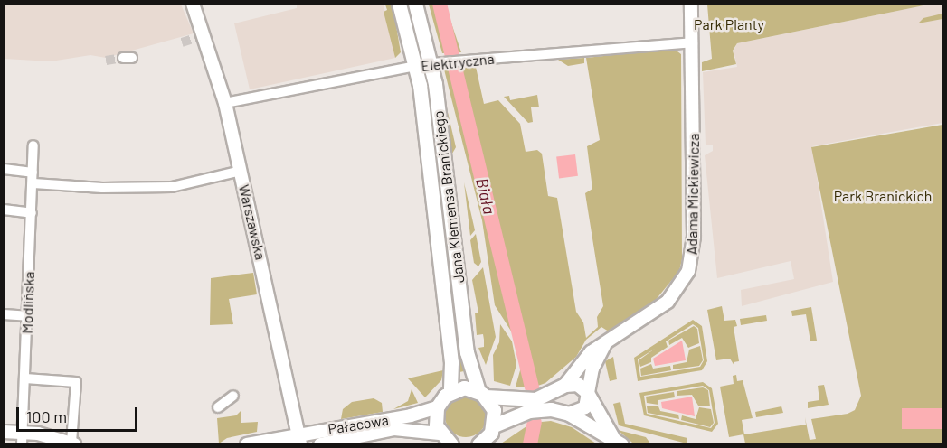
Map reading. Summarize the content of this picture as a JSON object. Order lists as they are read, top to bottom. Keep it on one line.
{"streets":{"main road":["Jana Klemensa Branickiego"],"street":["Elektryczna","Adama Mickiewicza","Warszawska","Modlińska","Pałacowa"]},"crossings":[["Elektryczna","Adama Mickiewicza"],["Elektryczna","Jana Klemensa Branickiego"],["Elektryczna","Warszawska"],["Warszawska","Pałacowa"]],"water":["Biała"],"parks":["Park Planty","Park Branickich"],"scale_bar":"100 m"}
